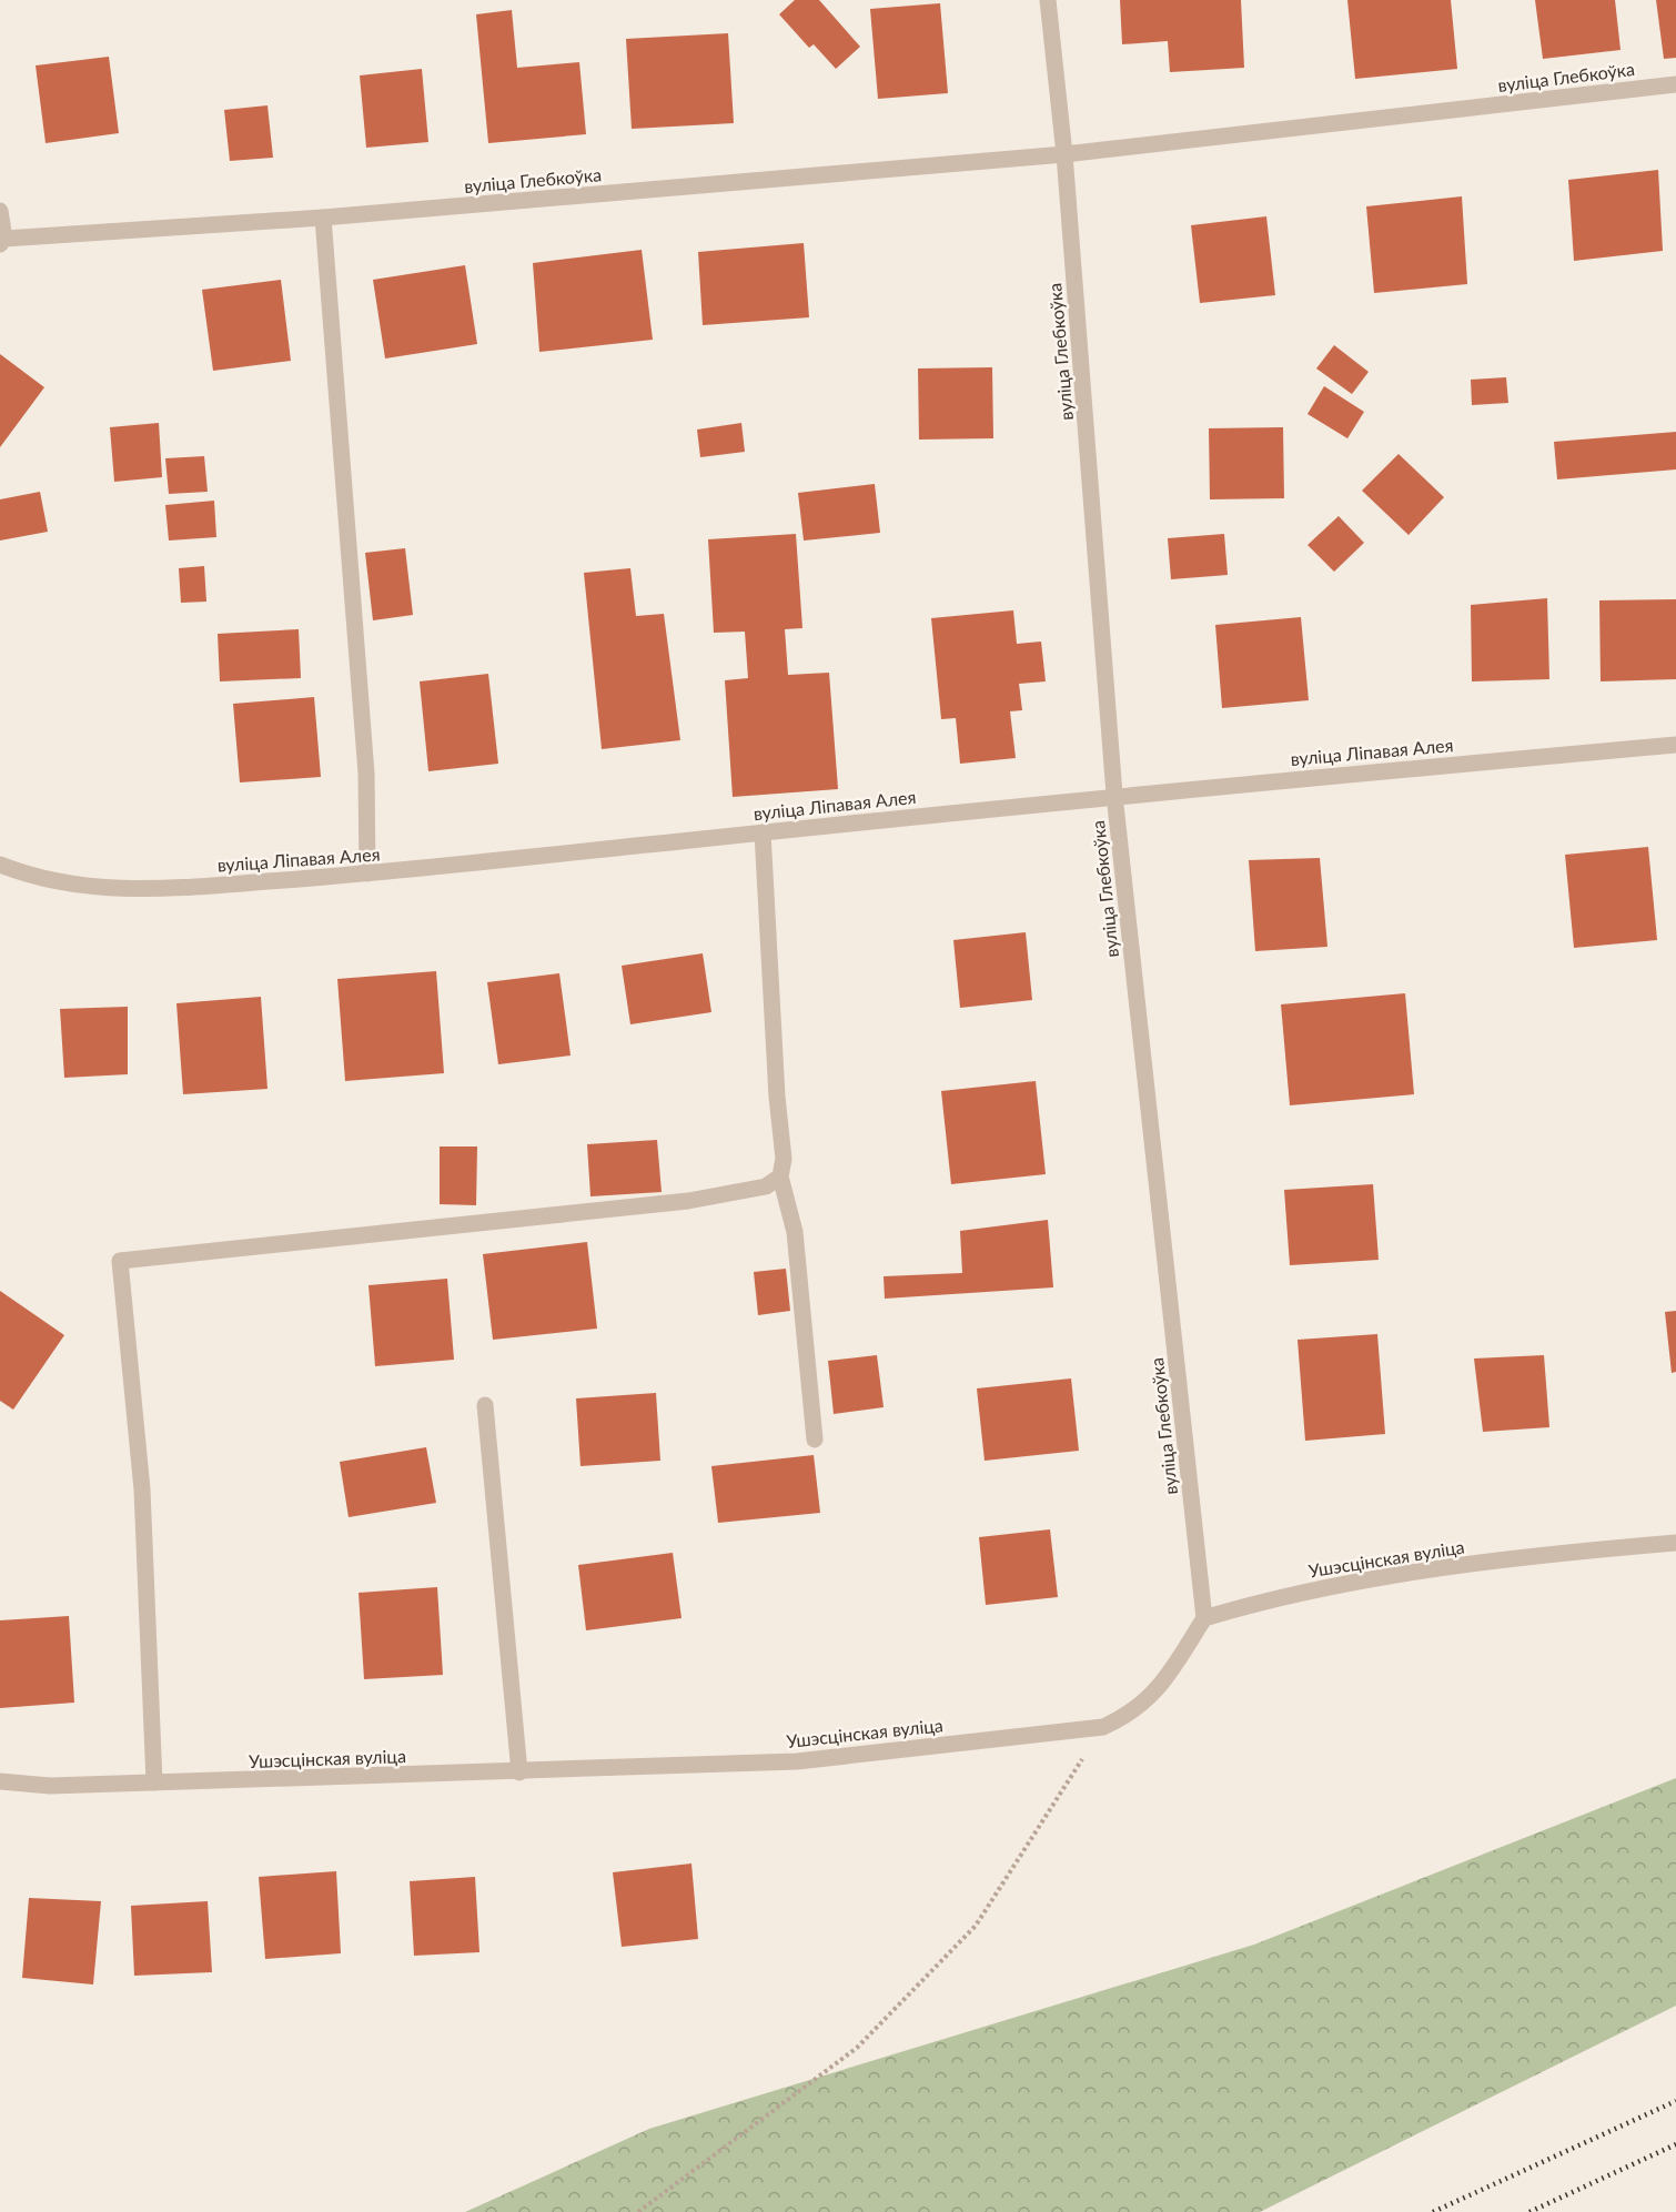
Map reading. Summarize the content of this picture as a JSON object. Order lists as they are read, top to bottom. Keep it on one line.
{"streets":{"street":["вуліца Глебкоўка","вуліца Ліпавая Алея","Ушэсцінская вуліца"]},"crossings":[["вуліца Глебкоўка","вуліца Ліпавая Алея"],["вуліца Глебкоўка","Ушэсцінская вуліца"]]}
